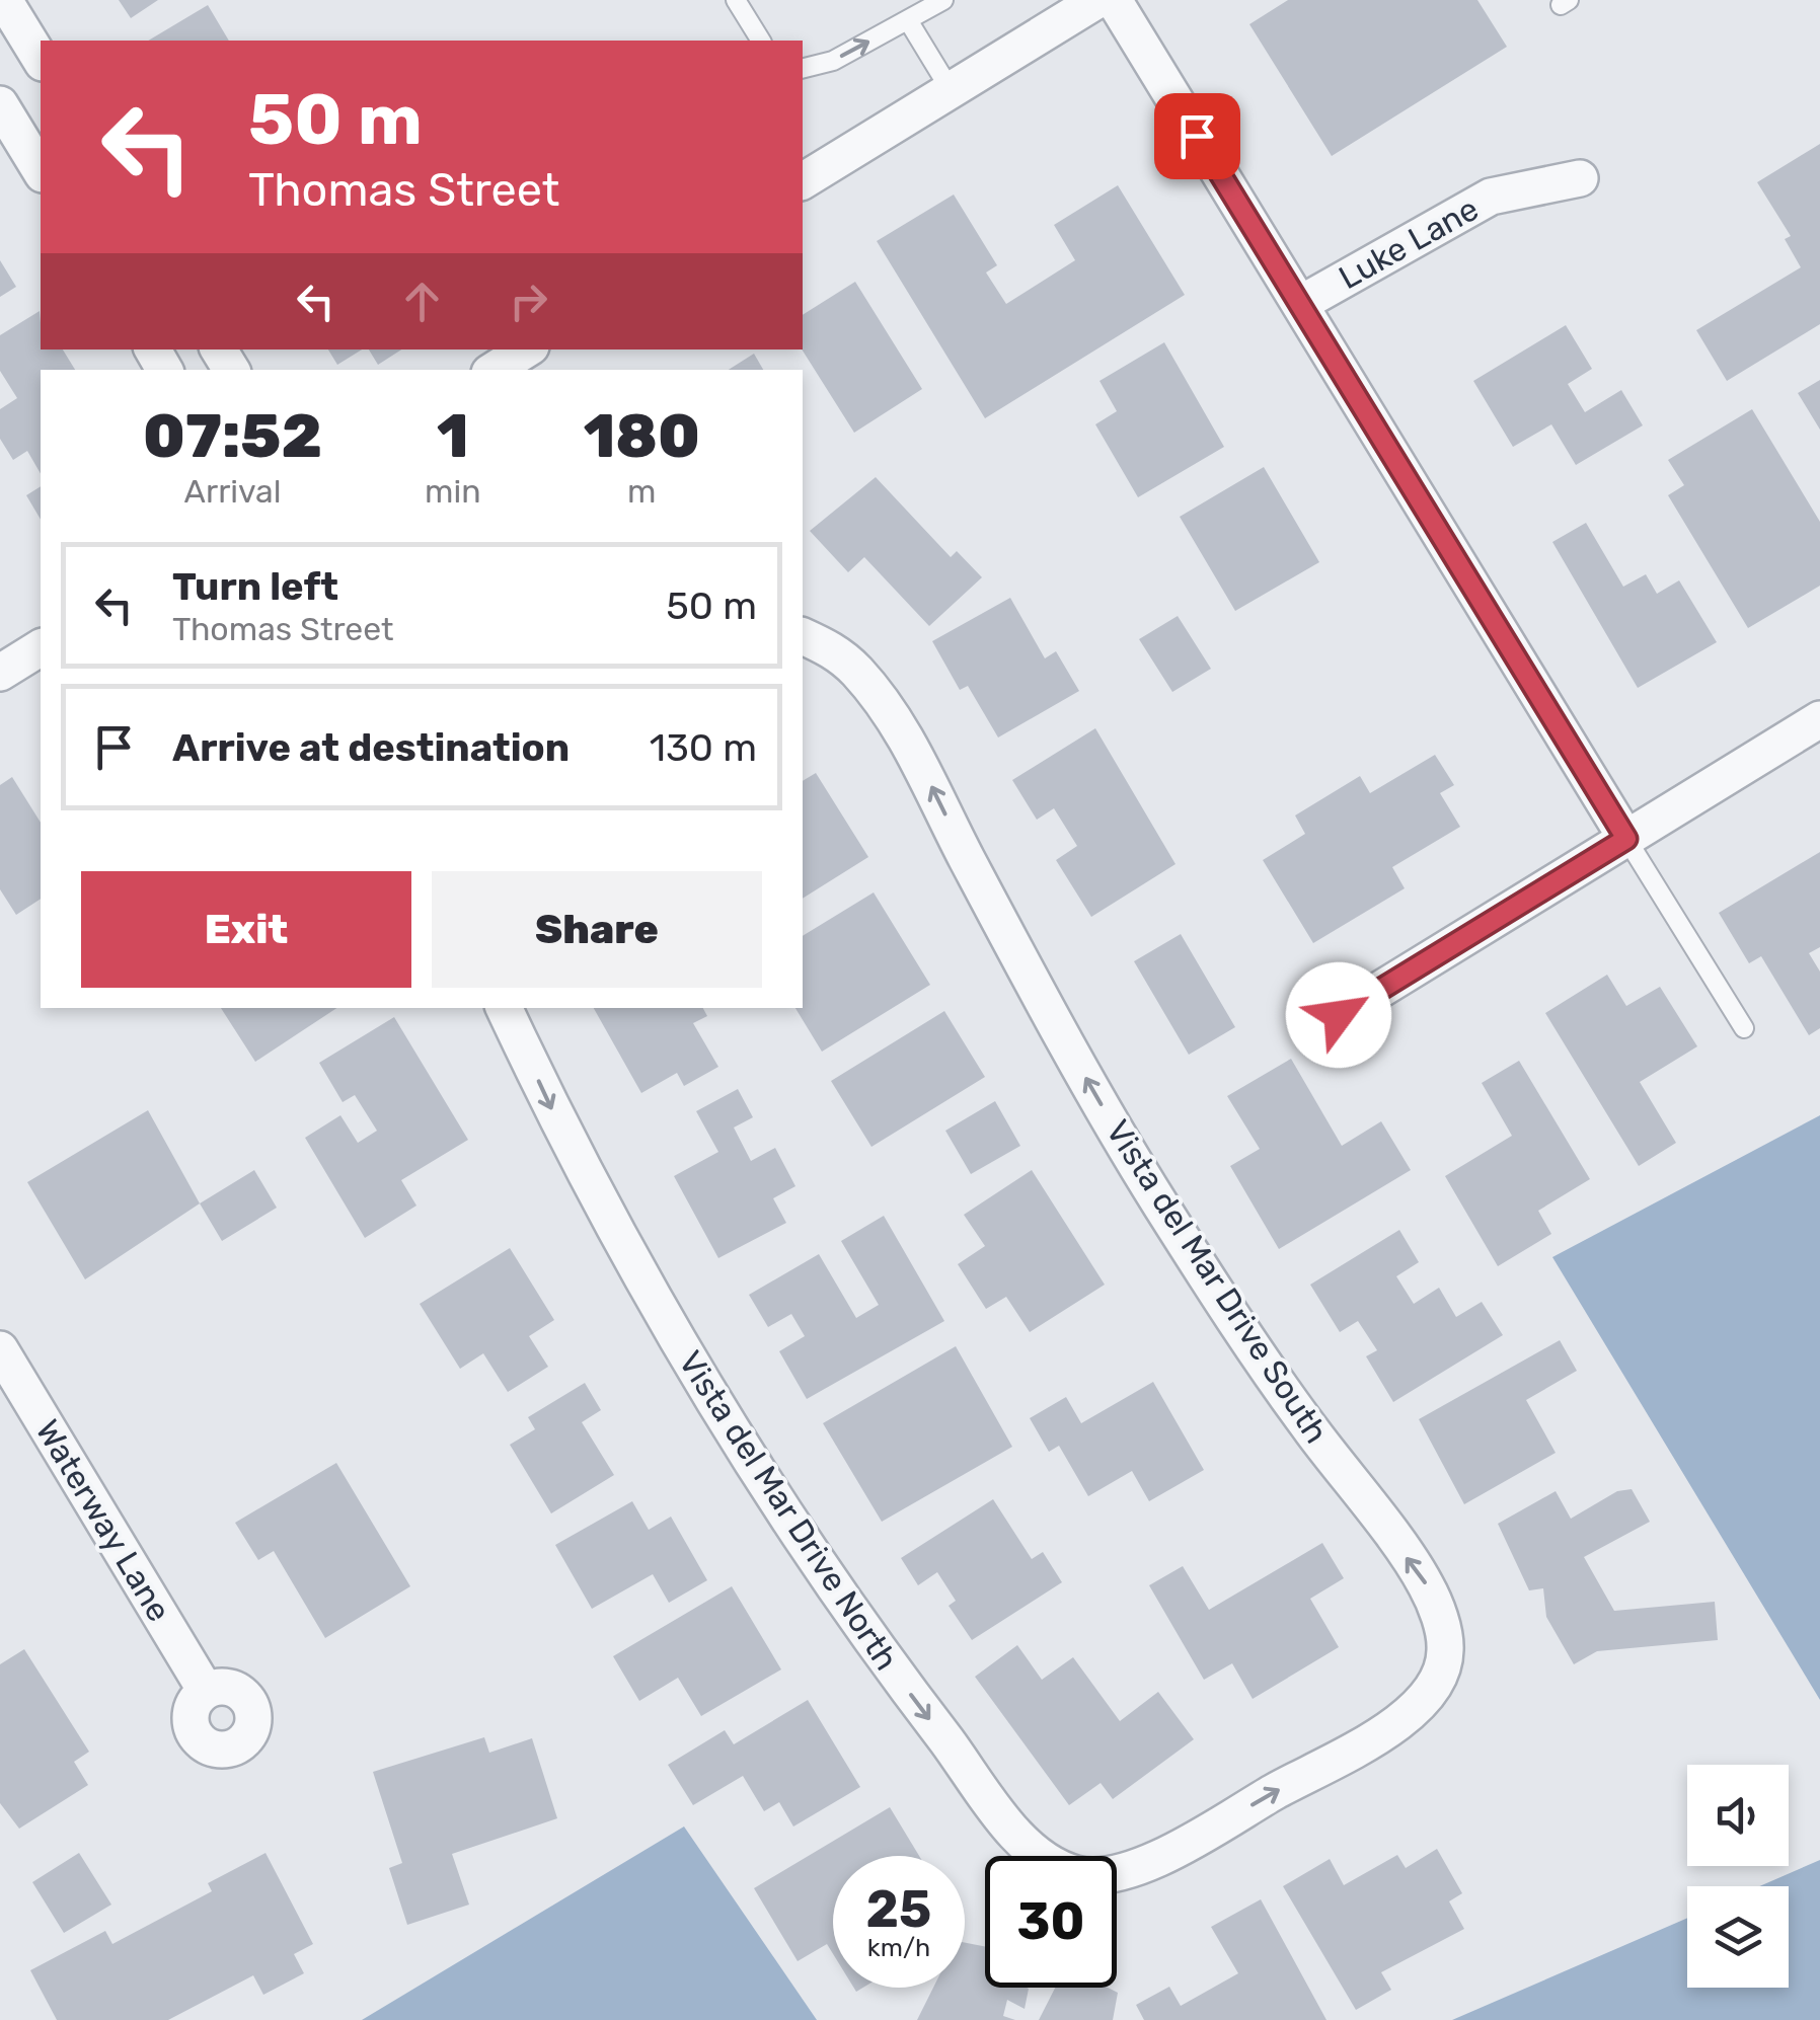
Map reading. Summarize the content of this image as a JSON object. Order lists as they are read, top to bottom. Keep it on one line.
{"streets":{"street":["Luke Lane","Vista del Mar Drive South","Vista del Mar Drive North","Waterway Lane"]},"crossings":[["Vista del Mar Drive South","Vista del Mar Drive North"]],"one_way":["Vista del Mar Drive South","Vista del Mar Drive North"],"page":{"turn":["50 m","Thomas Street"],"eta":["07:52","Arrival","1","min","180","m"],"list":[{"name":"Turn left","note":"Thomas Street","value":"50 m"},{"name":"Arrive at destination","value":"130 m"}],"buttons":["Exit","Share"],"speed":"25 km/h","limit":"30"}}
